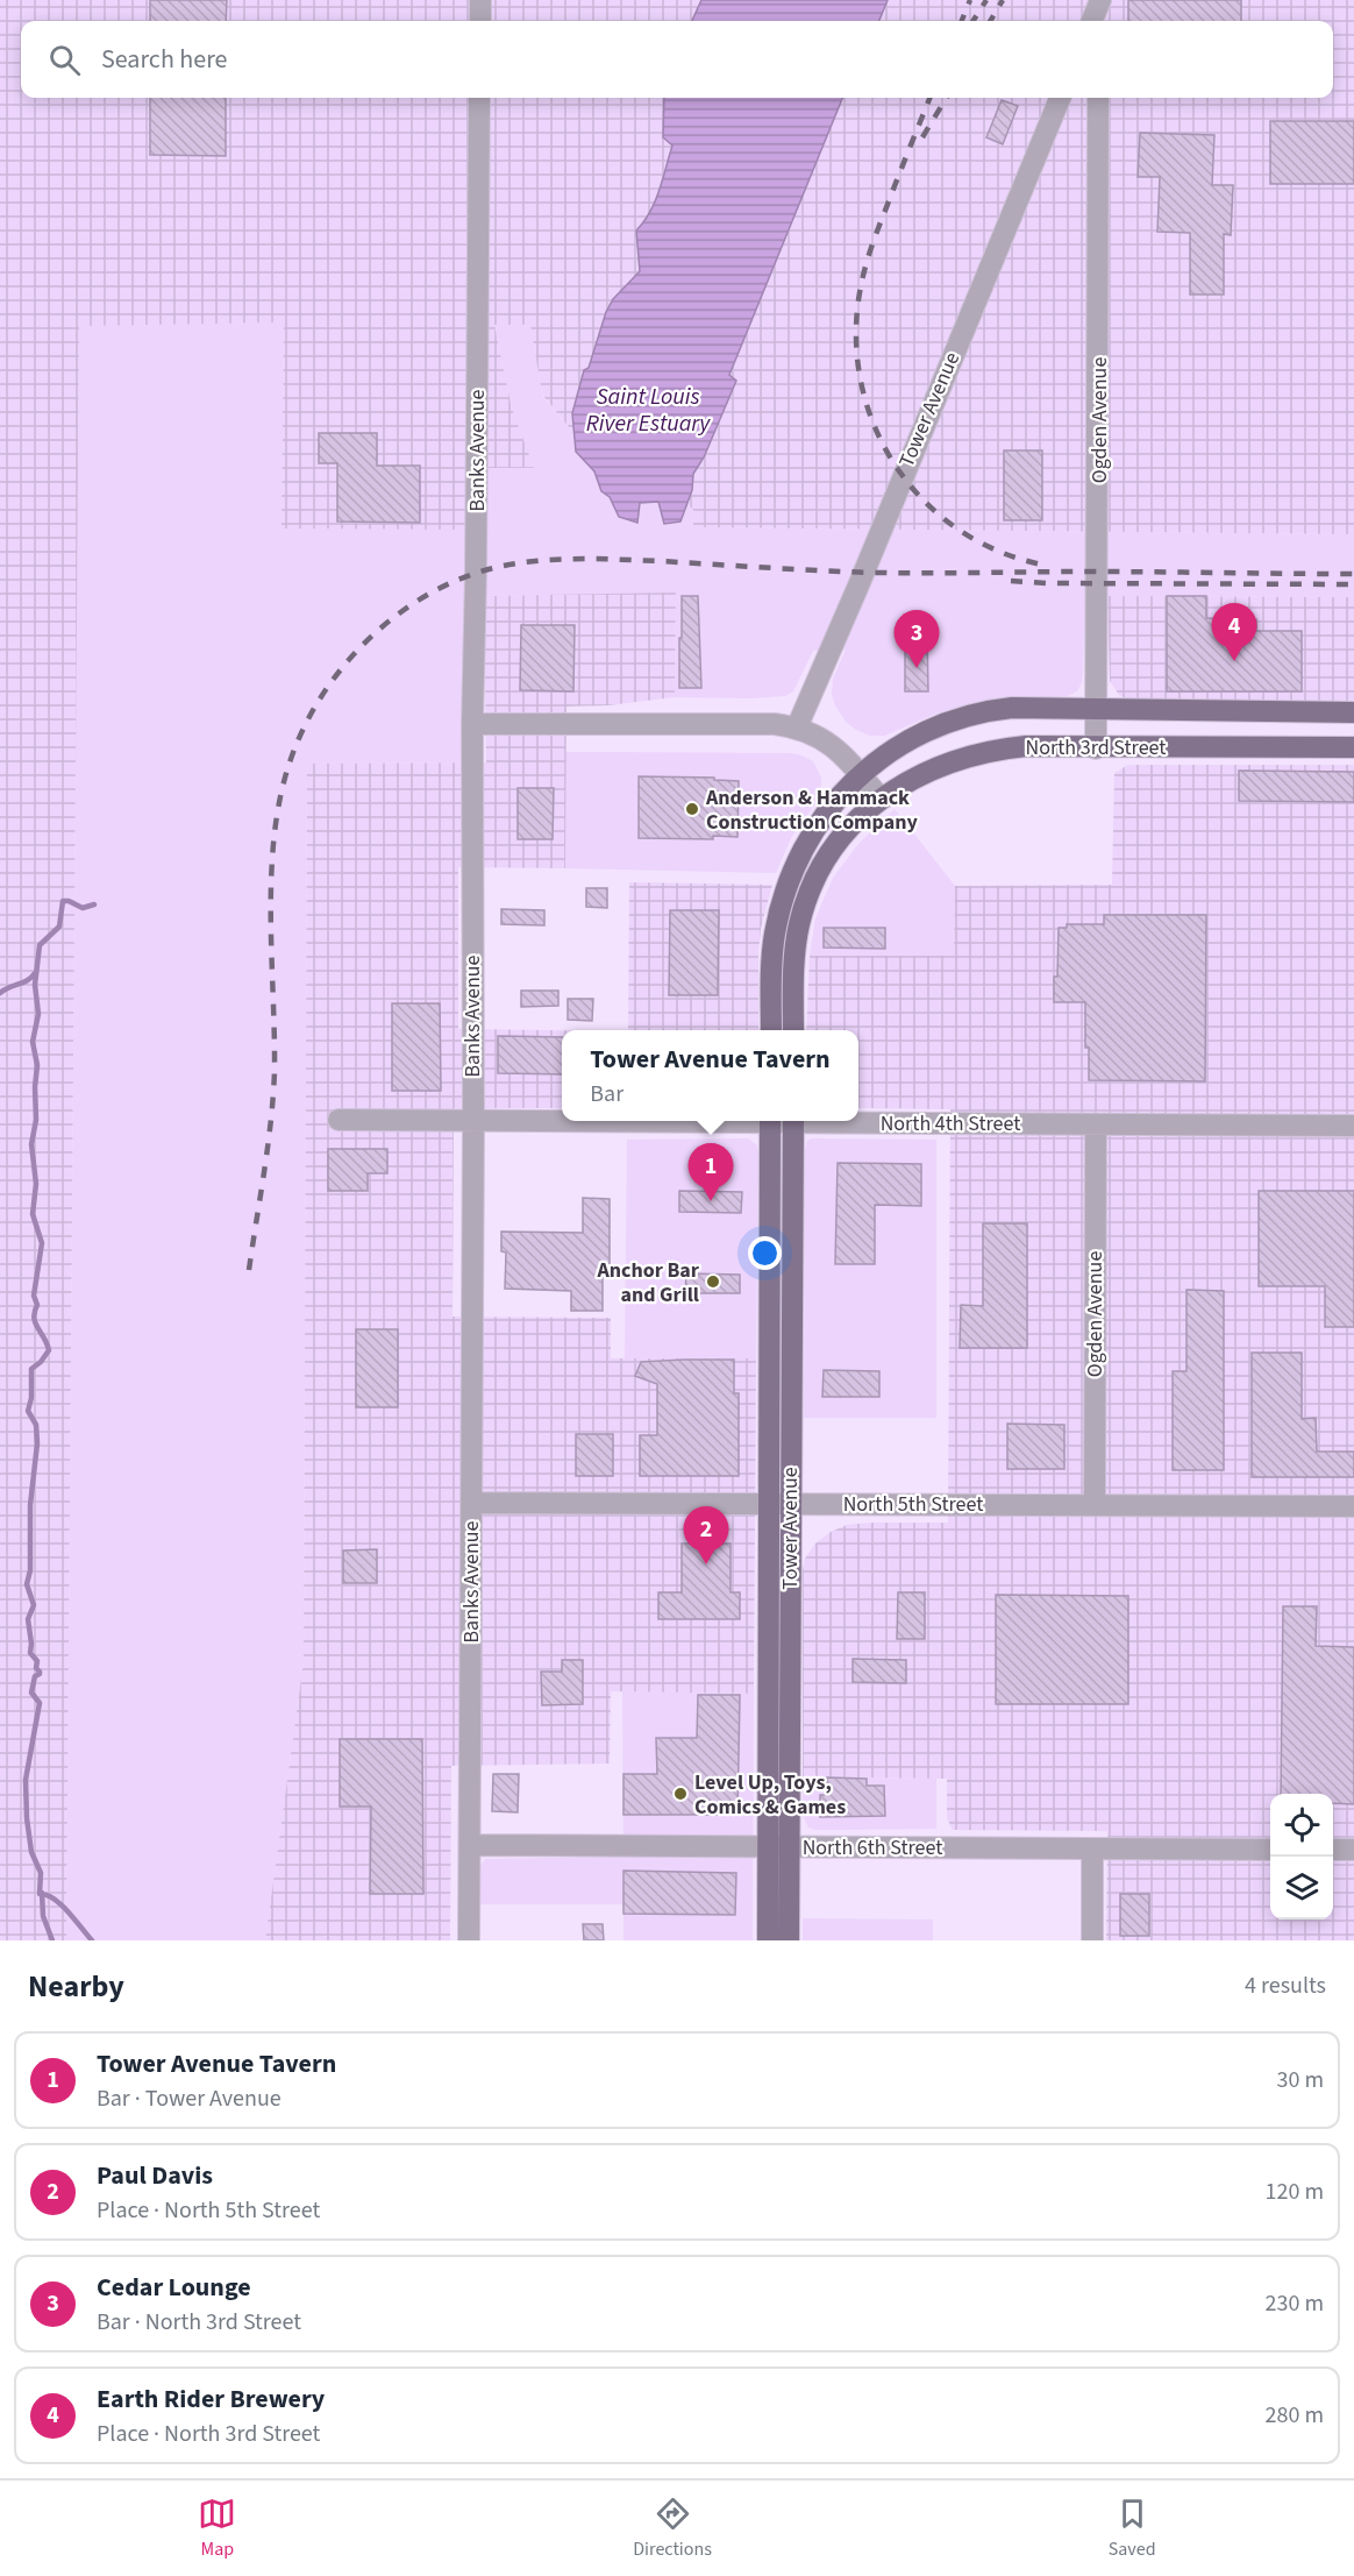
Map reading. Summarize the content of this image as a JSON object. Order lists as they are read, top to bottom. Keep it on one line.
{"streets":{"main road":["Tower Avenue","North 3rd Street"],"street":["Ogden Avenue","Banks Avenue","North 4th Street","North 5th Street","North 6th Street"]},"crossings":[["Tower Avenue","North 5th Street"],["Tower Avenue","North 6th Street"],["Ogden Avenue","North 3rd Street"],["Ogden Avenue","North 4th Street"],["Ogden Avenue","North 5th Street"],["Banks Avenue","North 4th Street"],["Banks Avenue","North 5th Street"],["Banks Avenue","North 6th Street"]],"water":["Saint Louis River Estuary"],"places":["Anderson & Hammack Construction Company","Anchor Bar and Grill","Level Up, Toys, Comics & Games"],"page":{"search":"Search here","pins":["4","3","1","2"],"popup":["Tower Avenue Tavern","Bar"],"heading":["Nearby","4 results"],"list":[{"mark":"1","name":"Tower Avenue Tavern","note":"Bar · Tower Avenue","value":"30 m"},{"mark":"2","name":"Paul Davis","note":"Place · North 5th Street","value":"120 m"},{"mark":"3","name":"Cedar Lounge","note":"Bar · North 3rd Street","value":"230 m"},{"mark":"4","name":"Earth Rider Brewery","note":"Place · North 3rd Street","value":"280 m"}],"nav":["Map","Directions","Saved"]}}
